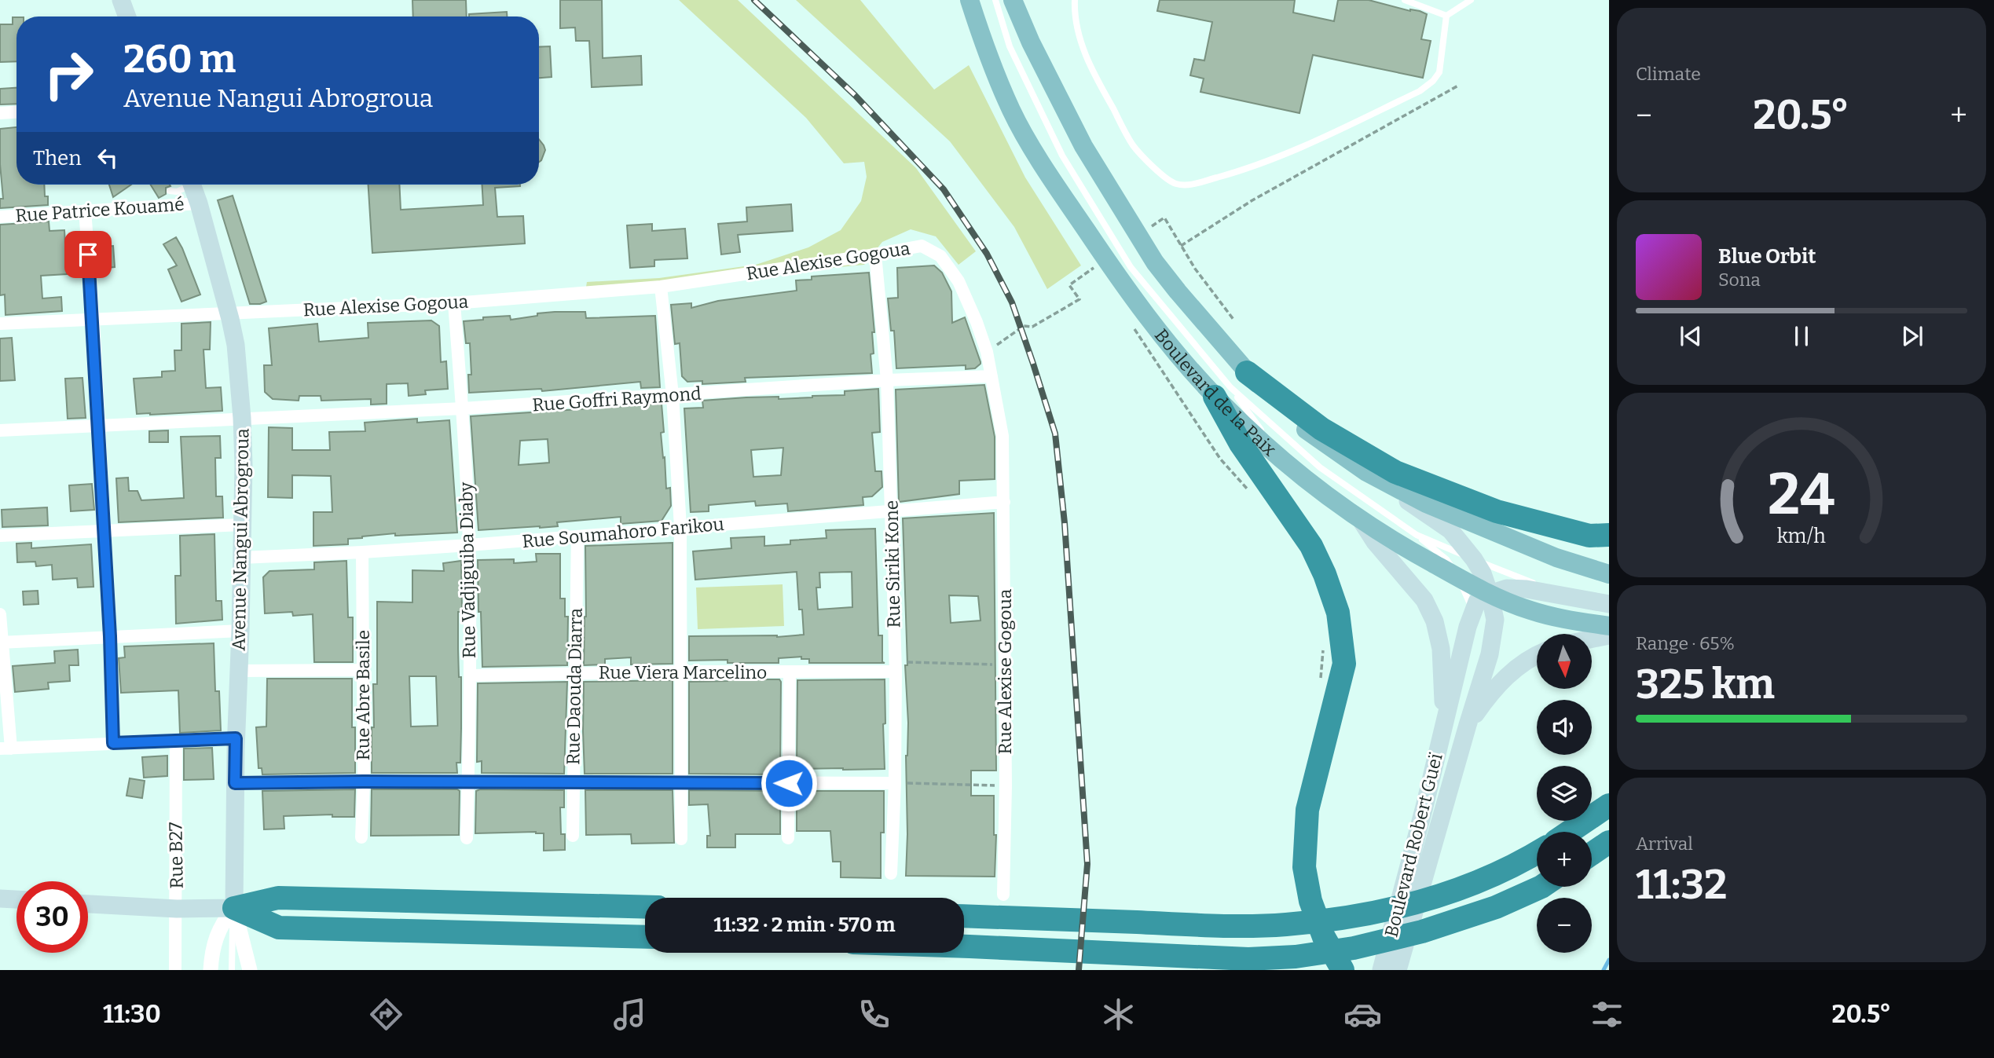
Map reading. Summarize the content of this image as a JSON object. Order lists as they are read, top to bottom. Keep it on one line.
{"streets":{"main road":["Boulevard de la Paix","Avenue Nangui Abrogroua","Boulevard Robert Gueï"],"street":["Rue Patrice Kouamé","Rue Alexise Gogoua","Rue Goffri Raymond","Rue Soumahoro Farikou","Rue Siriki Kone","Rue Vadjiguiba Diaby","Rue Viera Marcelino","Rue Daouda Diarra","Rue Abre Basile","Rue B27"]},"crossings":[["Rue Patrice Kouamé","Avenue Nangui Abrogroua"],["Rue Alexise Gogoua","Rue Goffri Raymond"],["Rue Alexise Gogoua","Rue Soumahoro Farikou"],["Rue Alexise Gogoua","Avenue Nangui Abrogroua"],["Rue Alexise Gogoua","Rue Siriki Kone"],["Rue Alexise Gogoua","Rue Vadjiguiba Diaby"],["Boulevard de la Paix","Boulevard Robert Gueï"],["Rue Goffri Raymond","Avenue Nangui Abrogroua"],["Rue Goffri Raymond","Rue Siriki Kone"],["Rue Goffri Raymond","Rue Vadjiguiba Diaby"],["Rue Soumahoro Farikou","Avenue Nangui Abrogroua"],["Rue Soumahoro Farikou","Rue Siriki Kone"],["Rue Soumahoro Farikou","Rue Vadjiguiba Diaby"],["Rue Soumahoro Farikou","Rue Daouda Diarra"],["Rue Soumahoro Farikou","Rue Abre Basile"],["Rue Siriki Kone","Rue Viera Marcelino"],["Rue Vadjiguiba Diaby","Rue Viera Marcelino"],["Rue Viera Marcelino","Rue Daouda Diarra"]],"north":"bottom","page":{"tile":["Climate",["Range · 65%","325 km"],["Arrival","11:32"]],"turn":["260 m","Avenue Nangui Abrogroua"],"heat":["−","20.5°","+"],"then":"Then","song":["Blue Orbit","Sona"],"map_buttons":["+","−"],"limit":"30","trip":"11:32 · 2 min · 570 m","tabs":["11:30","20.5°"],"gauge":["24","km/h"]}}
